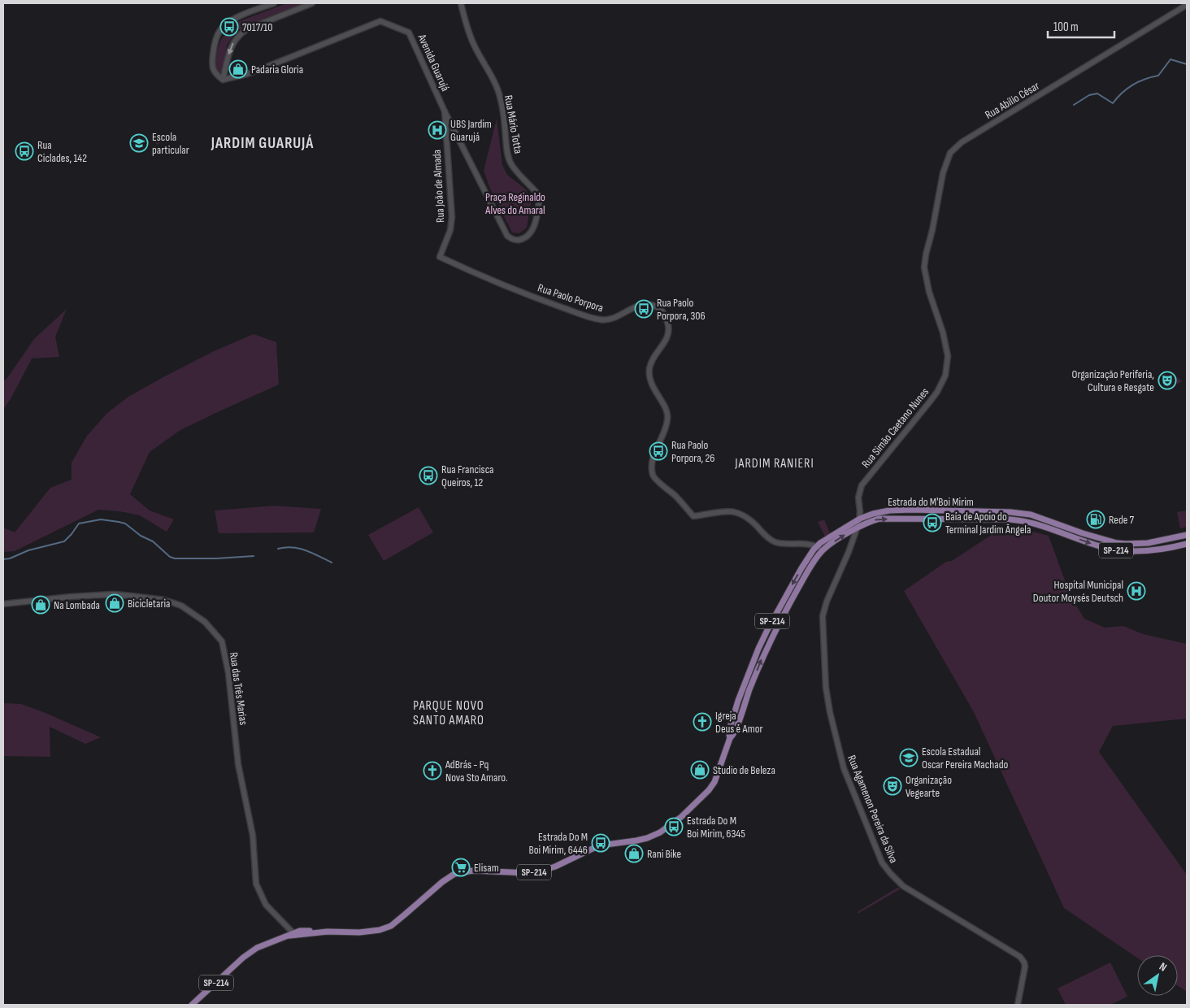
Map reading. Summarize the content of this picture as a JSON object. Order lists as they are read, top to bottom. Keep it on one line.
{"streets":{"main road":["Estrada do M'Boi Mirim","SP-214"],"street":["Avenida Guarujá","Rua Abílio César","Rua Mário Totta","Rua João de Almada","Rua Paolo Porpora","Rua Simão Caetano Nunes","Rua das Três Marias","Rua Agamenon Pereira da Silva"]},"crossings":[["Avenida Guarujá","Rua Mário Totta"],["Avenida Guarujá","Rua João de Almada"],["Rua Abílio César","Rua Simão Caetano Nunes"],["Rua João de Almada","Rua Paolo Porpora"],["Rua Paolo Porpora","Estrada do M'Boi Mirim"],["Rua Simão Caetano Nunes","Estrada do M'Boi Mirim"],["Rua Simão Caetano Nunes","Rua Agamenon Pereira da Silva"],["Estrada do M'Boi Mirim","Rua das Três Marias"],["Estrada do M'Boi Mirim","Rua Agamenon Pereira da Silva"]],"districts":["JARDIM GUARUJÁ","JARDIM RANIERI","PARQUE NOVO SANTO AMARO"],"parks":["Praça Reginaldo Alves do Amaral"],"places":{"bus stop":["7017/10","Rua Ciclades, 142","Rua Paolo Porpora, 306","Rua Paolo Porpora, 26","Rua Francisca Queiros, 12","Baía de Apoio do Terminal Jardim Ângela","Estrada Do M Boi Mirim, 6345","Estrada Do M Boi Mirim, 6446"],"shop":["Padaria Gloria","Bicicletaria","Na Lombada","Studio de Beleza","Rani Bike"],"hospital":["UBS Jardim Guarujá","Hospital Municipal Doutor Moysés Deutsch"],"school or university":["Escola particular","Escola Estadual Oscar Pereira Machado"],"theatre":["Organização Periferia, Cultura e Resgate","Organização Vegearte"],"fuel station":["Rede 7"],"church":["Igreja Deus é Amor","AdBrás - Pq Nova Sto Amaro."],"supermarket":["Elisam"]},"scale_bar":"100 m","north":"top right"}
